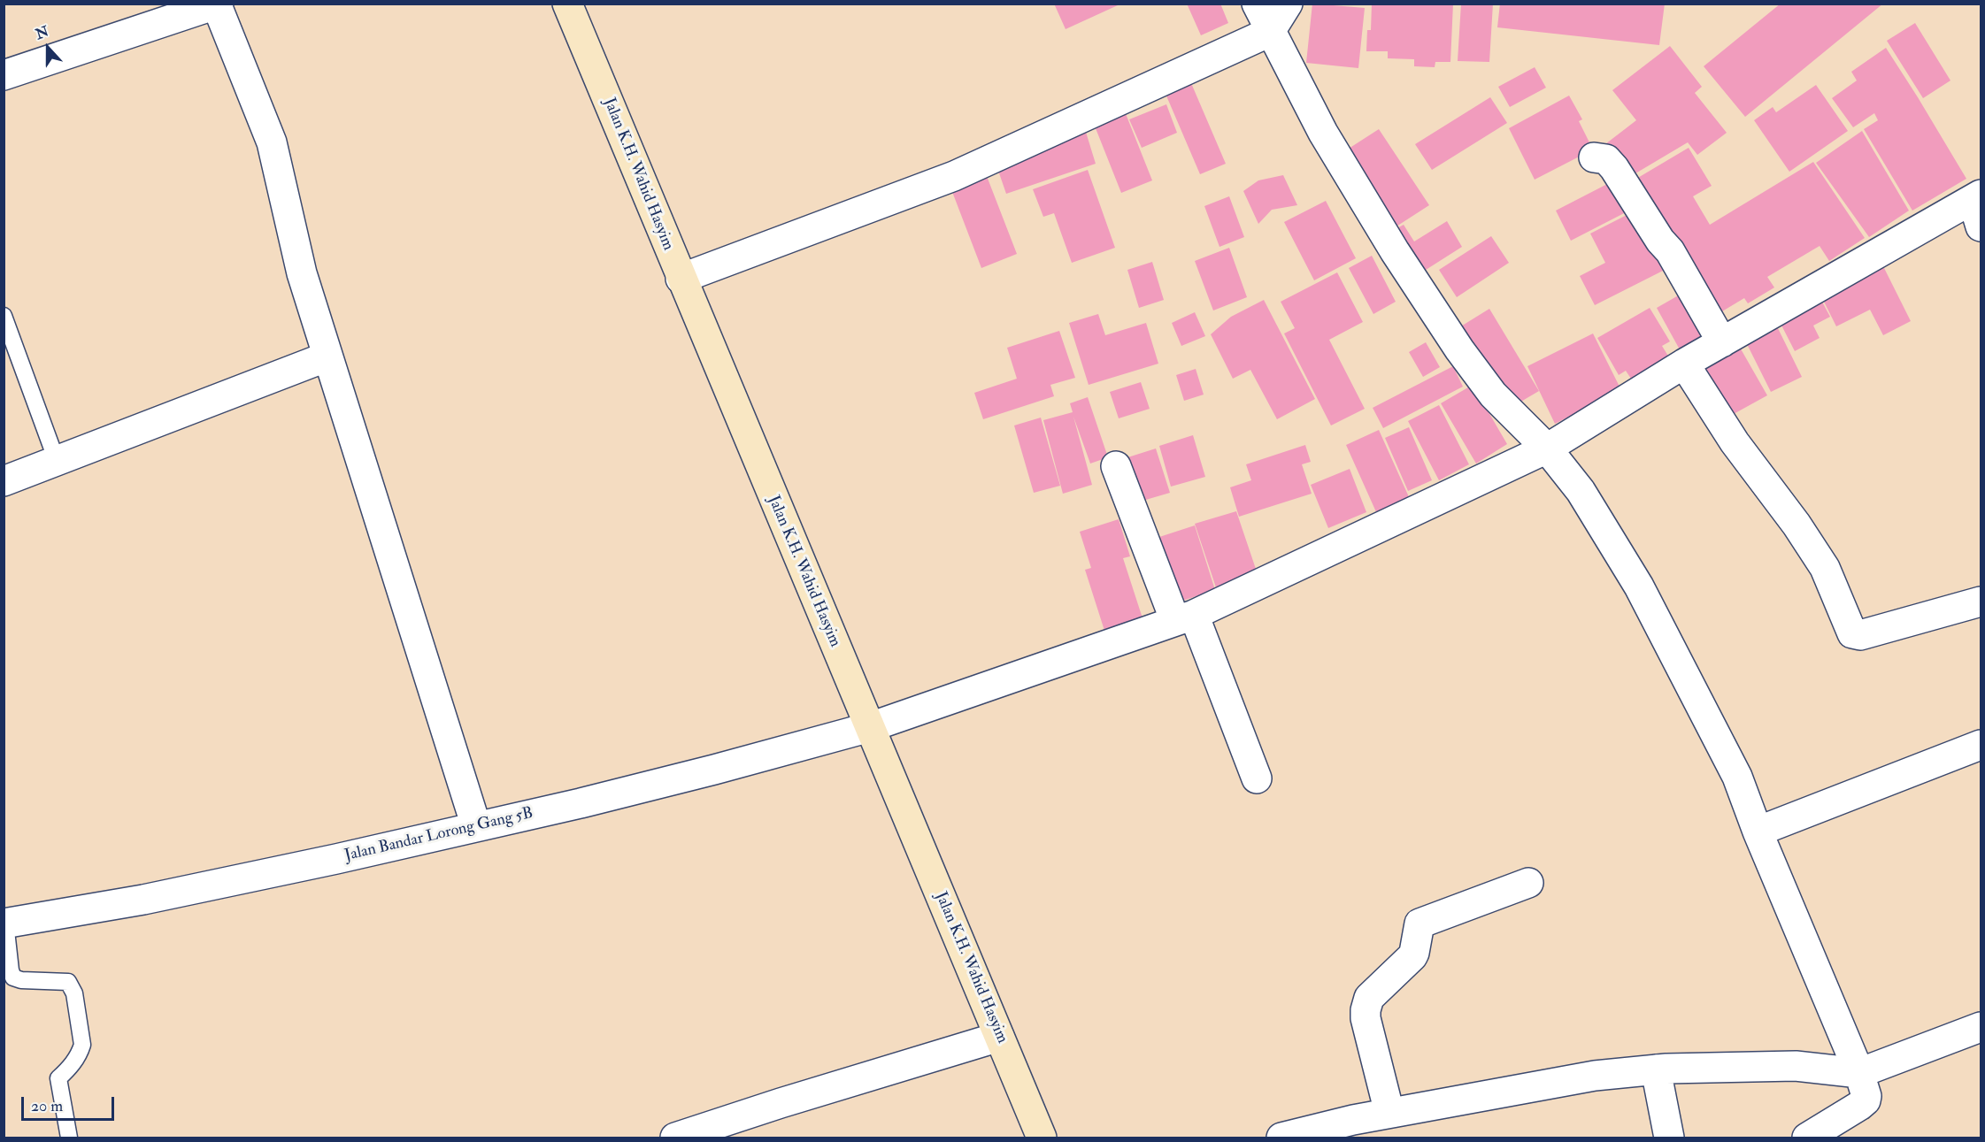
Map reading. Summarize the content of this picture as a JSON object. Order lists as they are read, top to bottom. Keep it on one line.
{"streets":{"main road":["Jalan K.H. Wahid Hasyim"],"street":["Jalan Bandar Lorong Gang 5B"]},"crossings":[["Jalan K.H. Wahid Hasyim","Jalan Bandar Lorong Gang 5B"]],"scale_bar":"20 m","north":"top"}
